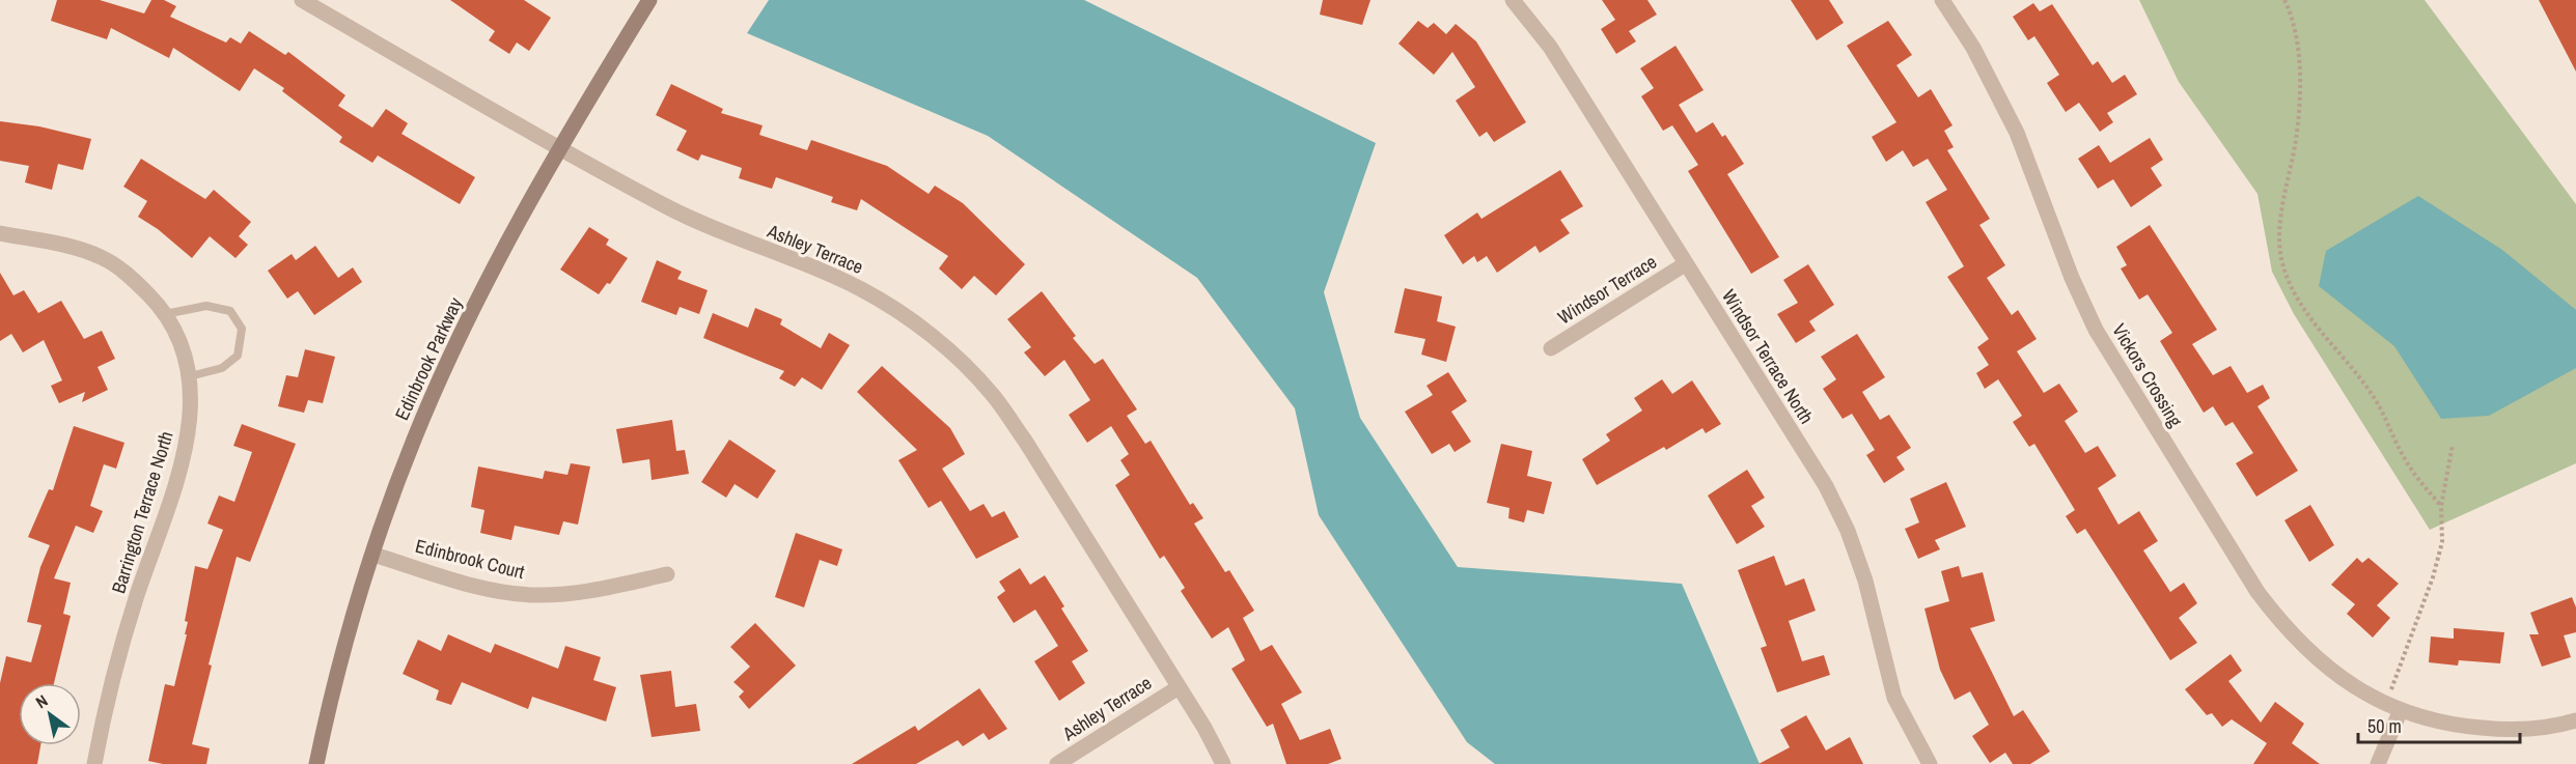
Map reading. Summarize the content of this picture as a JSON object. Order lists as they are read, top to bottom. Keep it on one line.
{"streets":{"street":["Ashley Terrace","Windsor Terrace","Windsor Terrace North","Edinbrook Parkway","Vickors Crossing","Barrington Terrace North","Edinbrook Court"]},"crossings":[["Ashley Terrace","Edinbrook Parkway"],["Windsor Terrace","Windsor Terrace North"],["Edinbrook Parkway","Edinbrook Court"]],"scale_bar":"50 m","north":"top left"}
